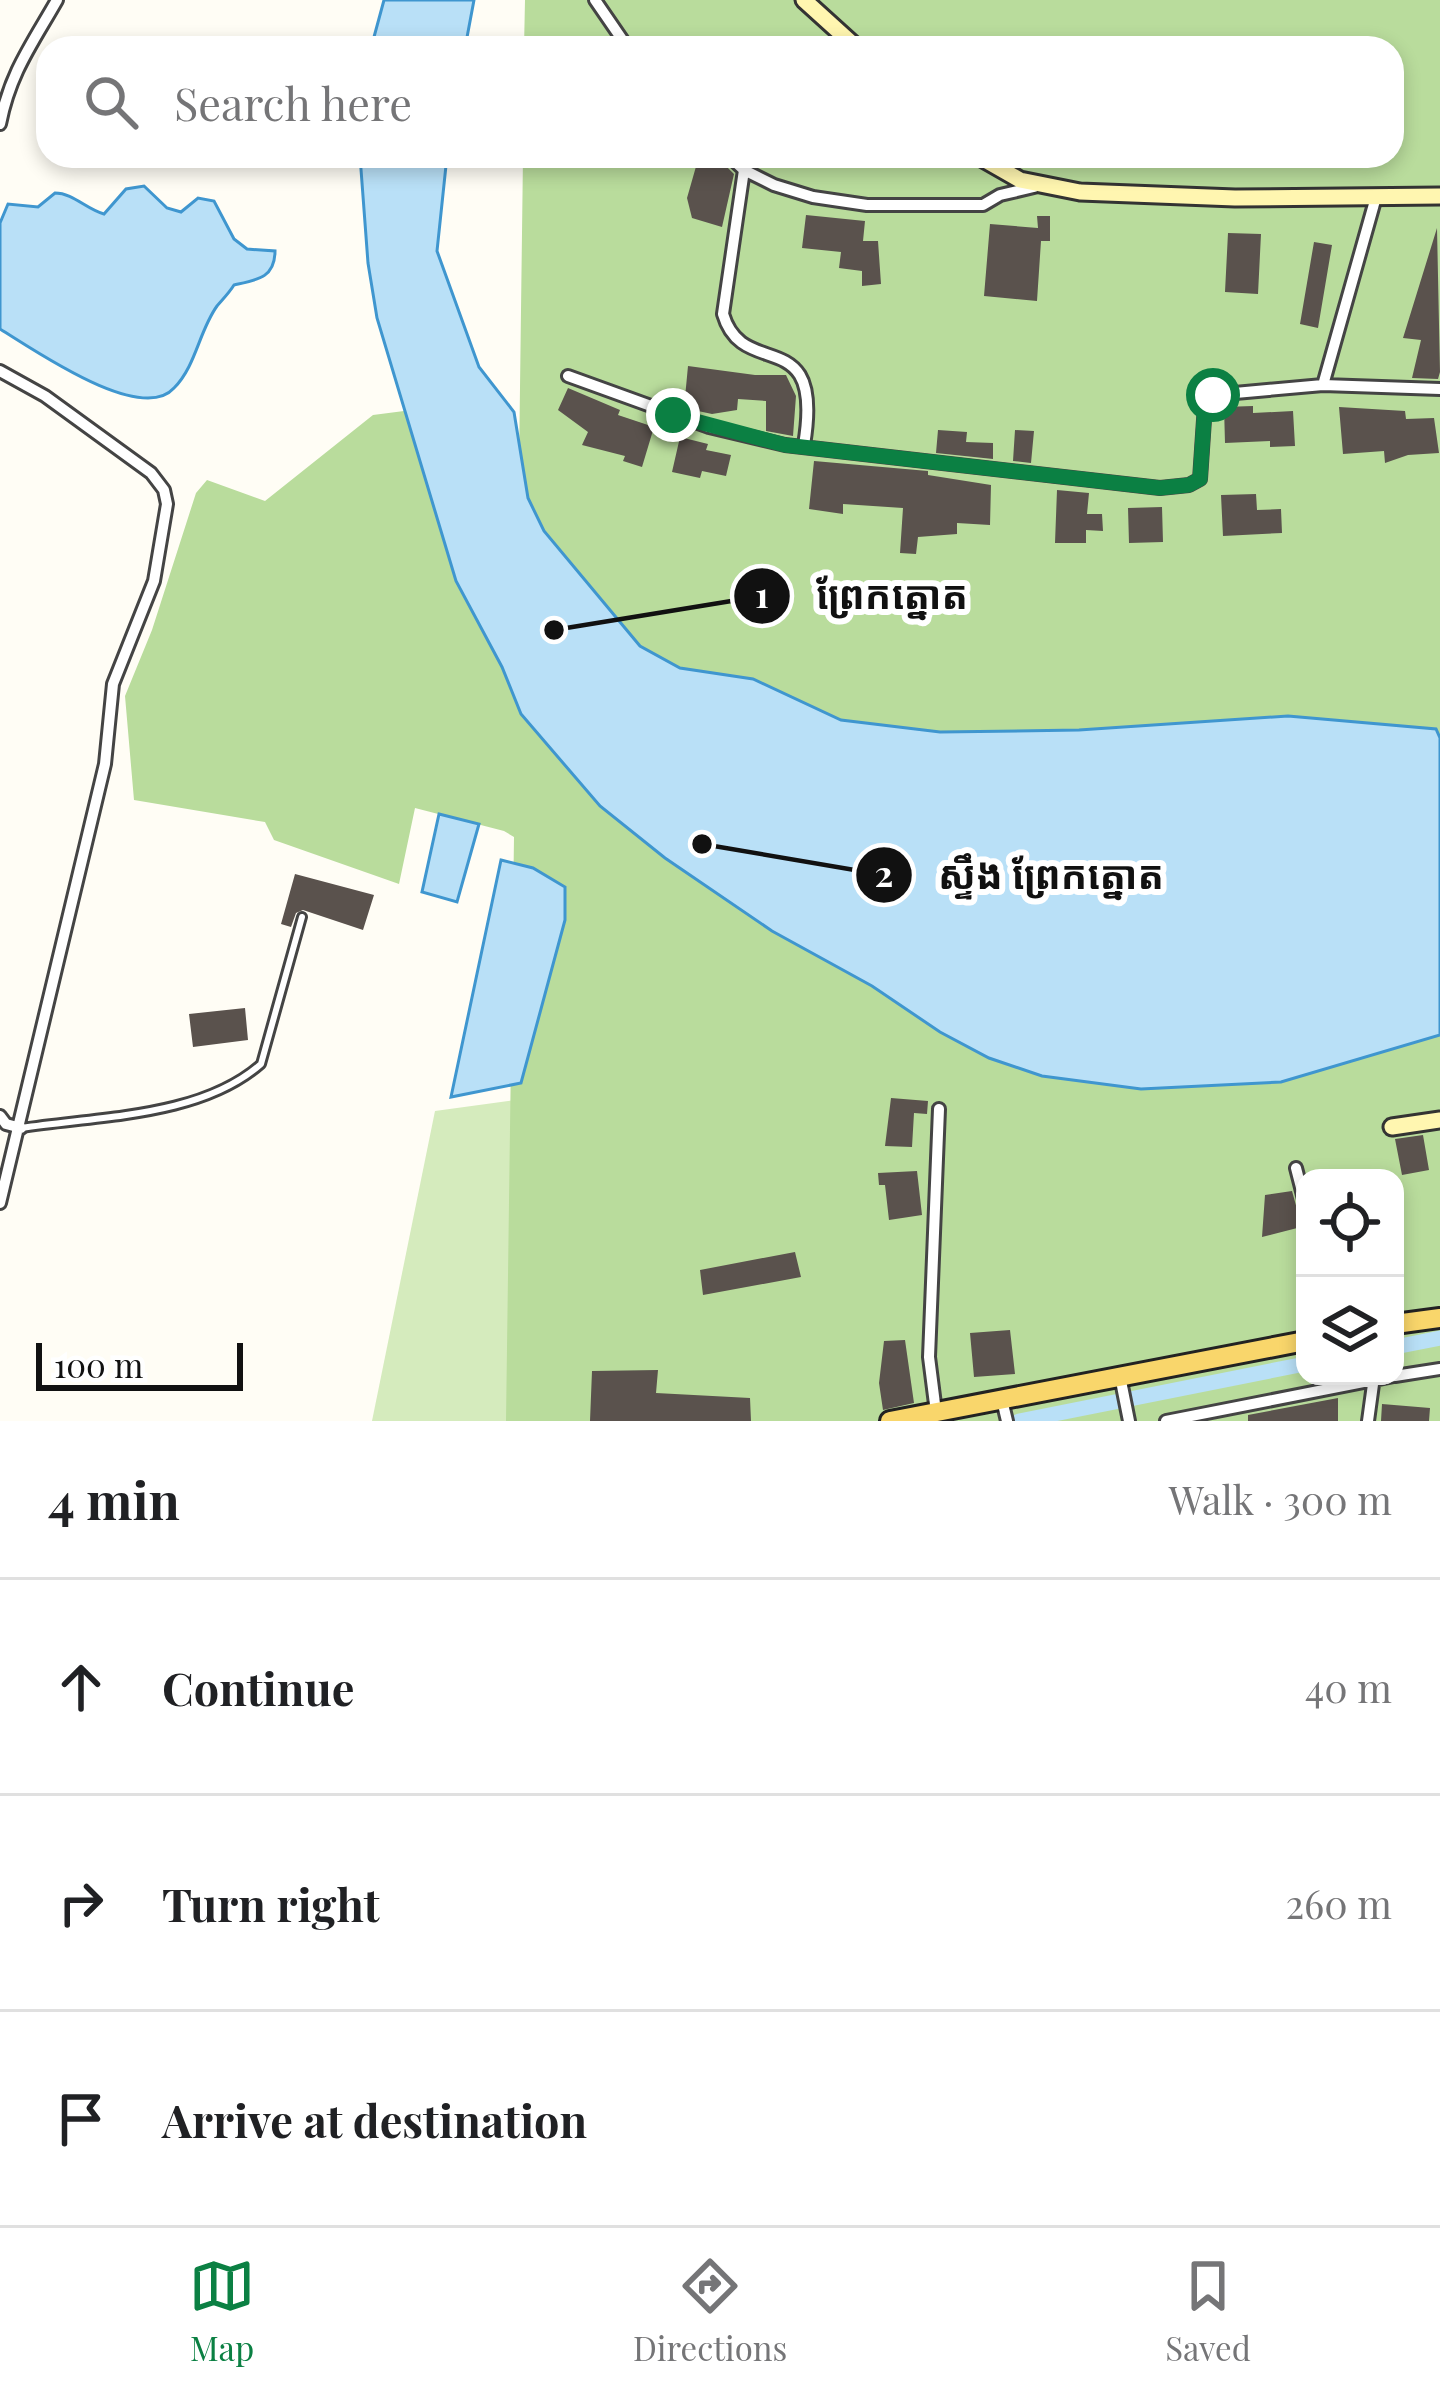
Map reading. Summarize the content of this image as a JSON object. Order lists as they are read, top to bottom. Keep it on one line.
{"places":["ព្រែកត្នោត","ស្ទឹង ព្រែកត្នោត"],"scale_bar":"100 m","page":{"search":"Search here","scale":"100 m","heading":["4 min","Walk · 300 m"],"list":[["Continue","40 m"],["Turn right","260 m"],"Arrive at destination"],"nav":["Map","Directions","Saved"]}}
